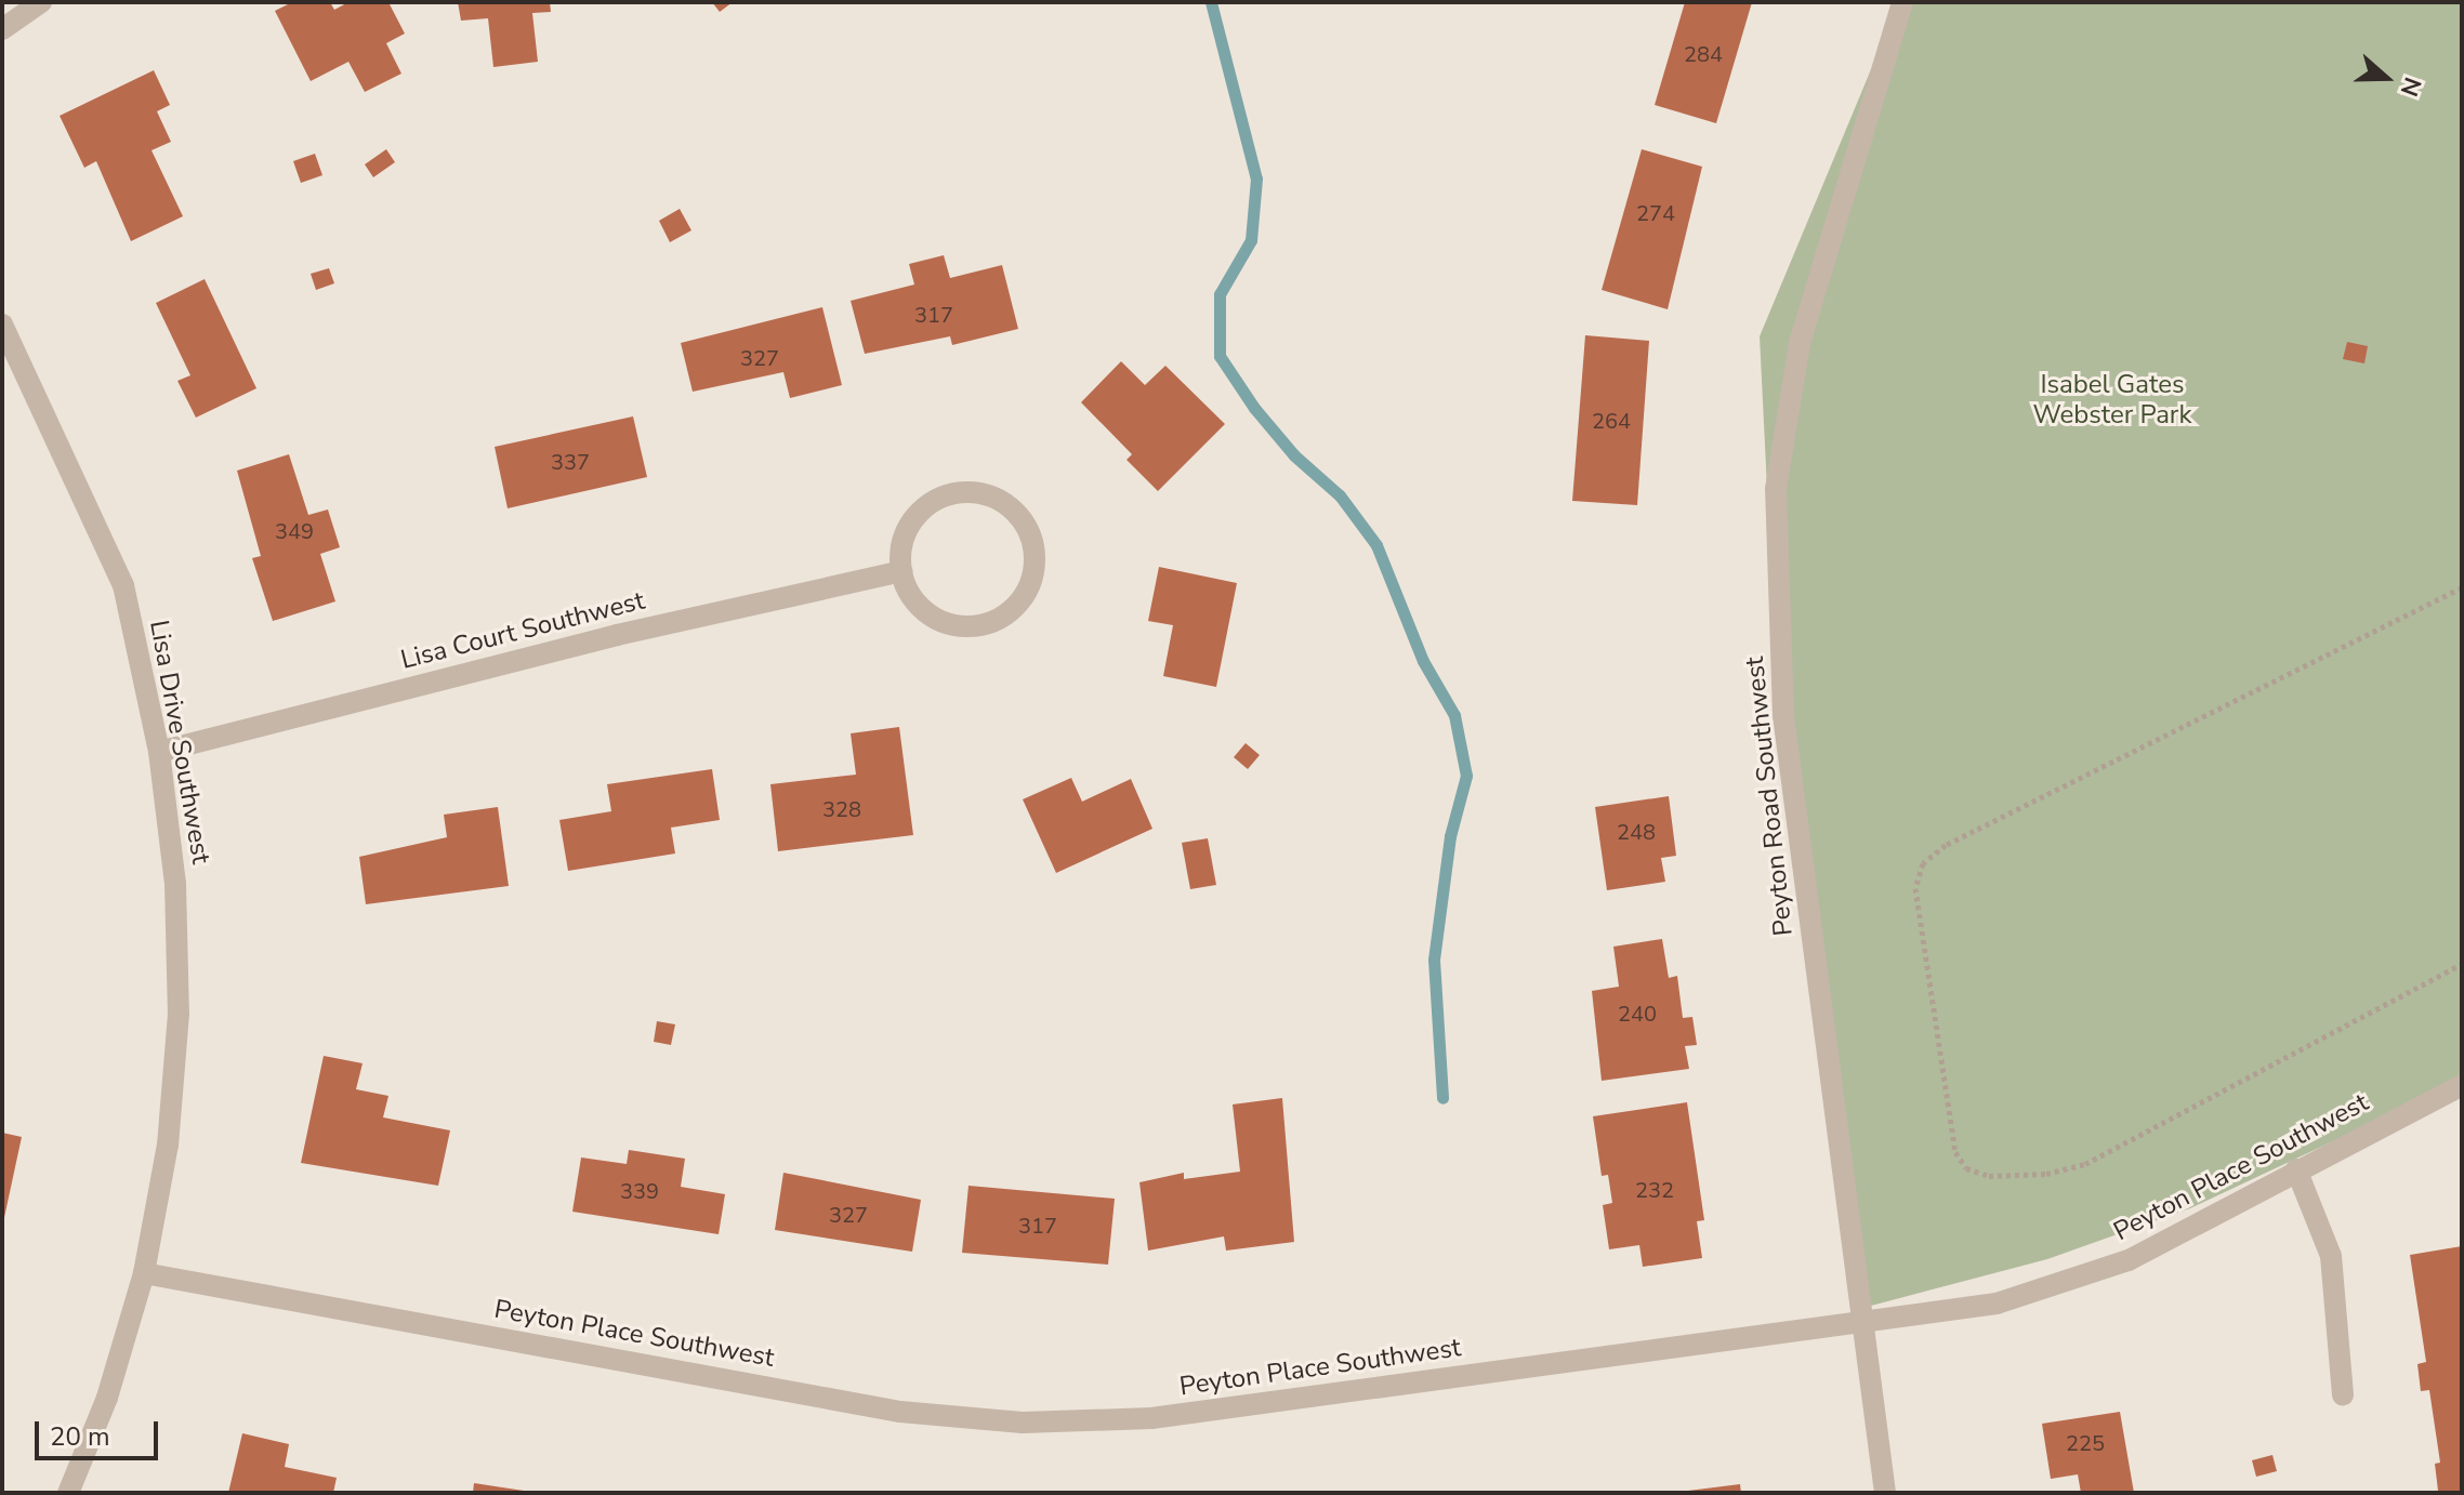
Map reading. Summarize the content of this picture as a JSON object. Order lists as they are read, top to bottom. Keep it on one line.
{"streets":{"street":["Lisa Court Southwest","Lisa Drive Southwest","Peyton Road Southwest","Peyton Place Southwest"]},"crossings":[["Lisa Court Southwest","Lisa Drive Southwest"],["Lisa Drive Southwest","Peyton Place Southwest"],["Peyton Road Southwest","Peyton Place Southwest"]],"parks":["Isabel Gates Webster Park"],"house_numbers":["284","274","317","327","264","337","349","328","248","240","232","339","327","317","225"],"scale_bar":"20 m","north":"right"}
